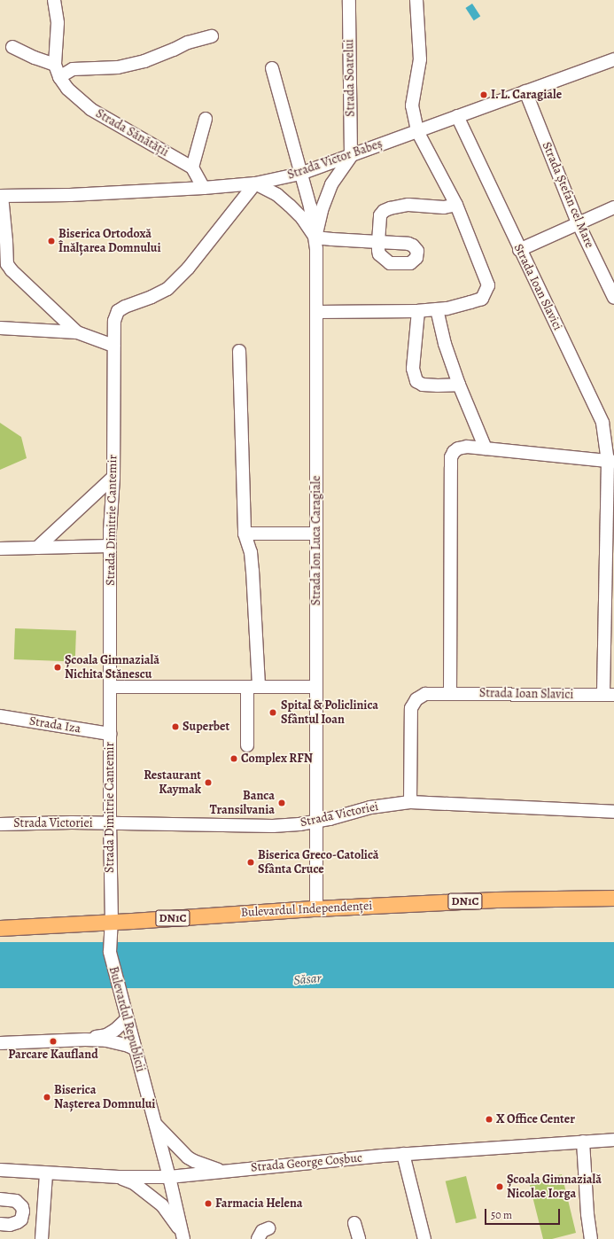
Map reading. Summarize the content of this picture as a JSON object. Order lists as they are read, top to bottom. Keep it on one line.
{"streets":{"main road":["DN1C","Bulevardul Independenței"],"street":["Strada Soarelui","Strada Sănătății","Strada Victor Babeș","Strada Ștefan cel Mare","Strada Ioan Slavici","Strada Dimitrie Cantemir","Strada Ion Luca Caragiale","Strada Iza","Strada Victoriei","Bulevardul Republicii","Strada George Coșbuc"]},"crossings":[["Strada Soarelui","Strada Victor Babeș"],["Strada Victor Babeș","Strada Ștefan cel Mare"],["Strada Victor Babeș","Strada Ioan Slavici"],["Strada Victor Babeș","Strada Dimitrie Cantemir"],["Strada Victor Babeș","Strada Ion Luca Caragiale"],["Strada Ioan Slavici","Strada Victoriei"],["Strada Dimitrie Cantemir","Strada Iza"],["Strada Dimitrie Cantemir","Strada Victoriei"],["Strada Dimitrie Cantemir","Bulevardul Independenței"],["Strada Dimitrie Cantemir","Bulevardul Republicii"],["Strada Ion Luca Caragiale","Strada Victoriei"],["Strada Ion Luca Caragiale","Bulevardul Independenței"],["Bulevardul Independenței","Bulevardul Republicii"],["Bulevardul Republicii","Strada George Coșbuc"]],"water":["Săsar"],"places":["I. L. Caragiale","Biserica Ortodoxă Înălțarea Domnului","Școala Gimnazială Nichita Stănescu","Spital & Policlinica Sfântul Ioan","Superbet","Complex RFN","Restaurant Kaymak","Banca Transilvania","Biserica Greco-Catolică Sfânta Cruce","Parcare Kaufland","Biserica Nașterea Domnului","X Office Center","Școala Gimnazială Nicolae Iorga","Farmacia Helena"],"scale_bar":"50 m"}
